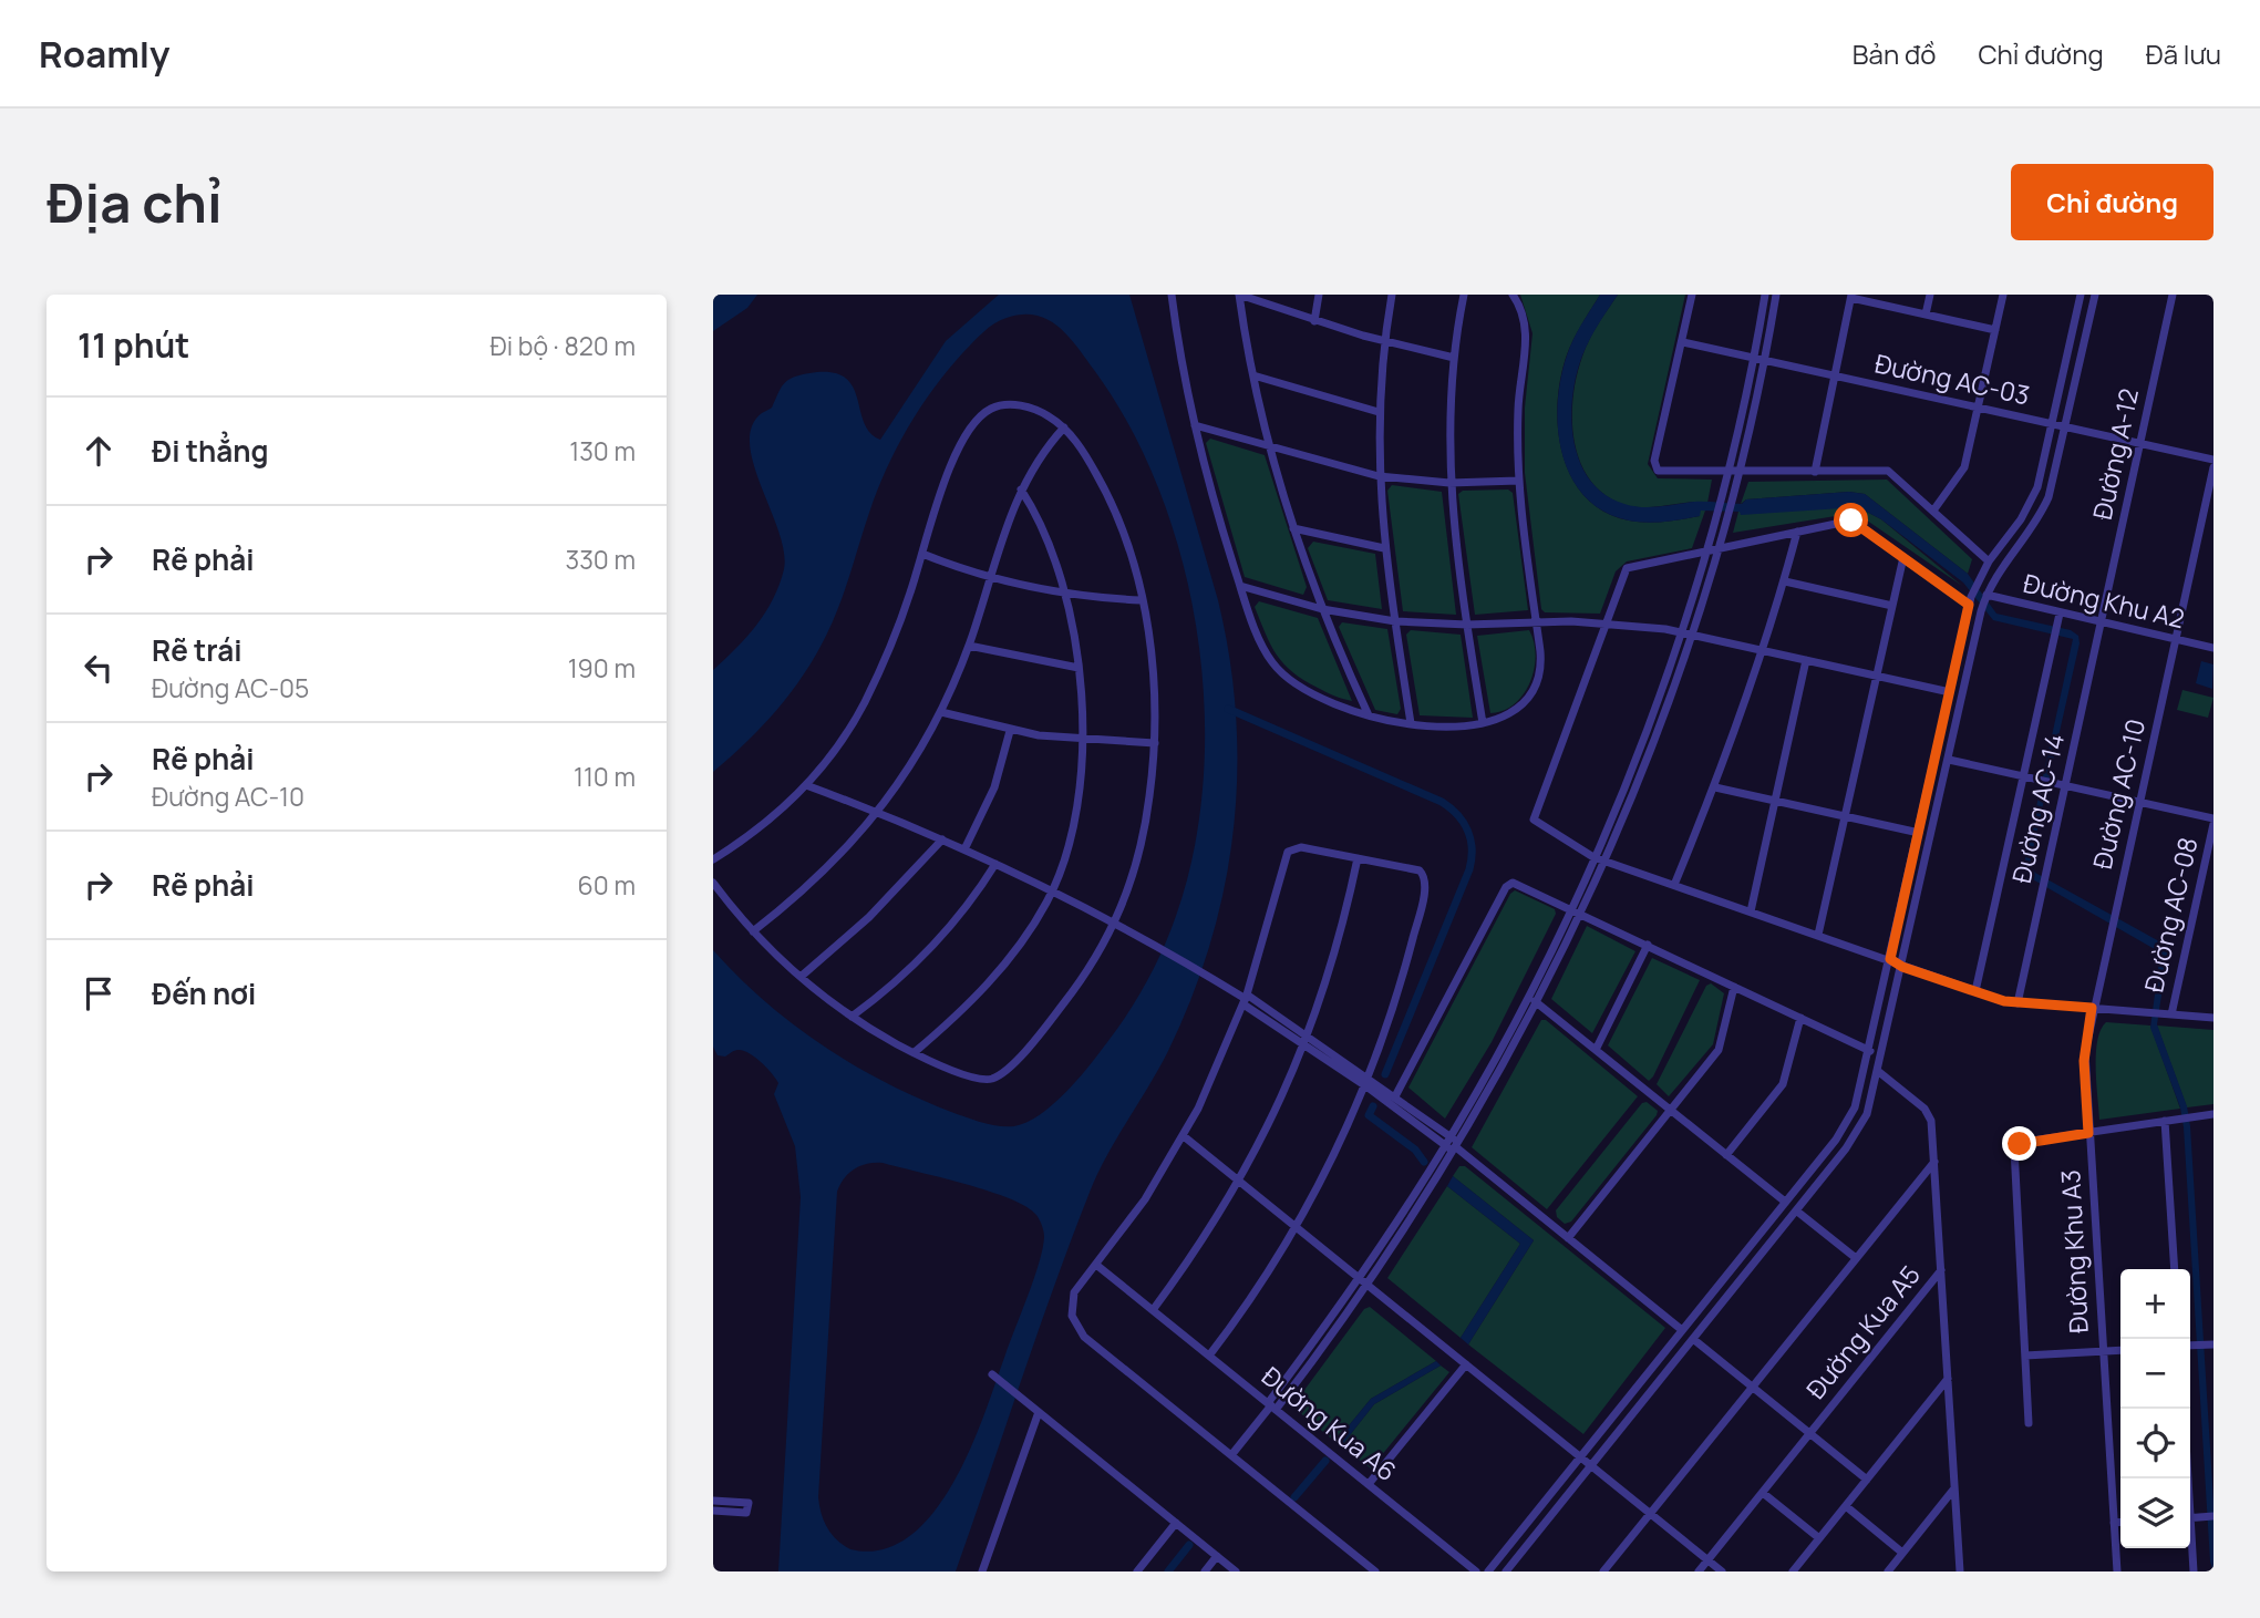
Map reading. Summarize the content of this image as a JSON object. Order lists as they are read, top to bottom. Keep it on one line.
{"streets":{"street":["Đường AC-03","Đường A-12","Đường Khu A2","Đường AC-10","Đường AC-14","Đường AC-08","Đường Khu A3","Đường Kua A5","Đường Kua A6"]},"crossings":[["Đường AC-03","Đường A-12"],["Đường A-12","Đường Khu A2"],["Đường A-12","Đường AC-14"],["Đường Khu A2","Đường AC-10"],["Đường Khu A2","Đường AC-14"],["Đường AC-10","Đường Khu A3"]],"page":{"header":"Roamly","nav":["Bản đồ","Chỉ đường","Đã lưu"],"buttons":"Chỉ đường","title":"Địa chỉ","heading":["11 phút","Đi bộ · 820 m"],"list":[["Đi thẳng","130 m"],["Rẽ phải","330 m"],["Rẽ trái","Đường AC-05","190 m"],["Rẽ phải","Đường AC-10","110 m"],["Rẽ phải","60 m"],"Đến nơi"],"map_buttons":["+","−"]}}
